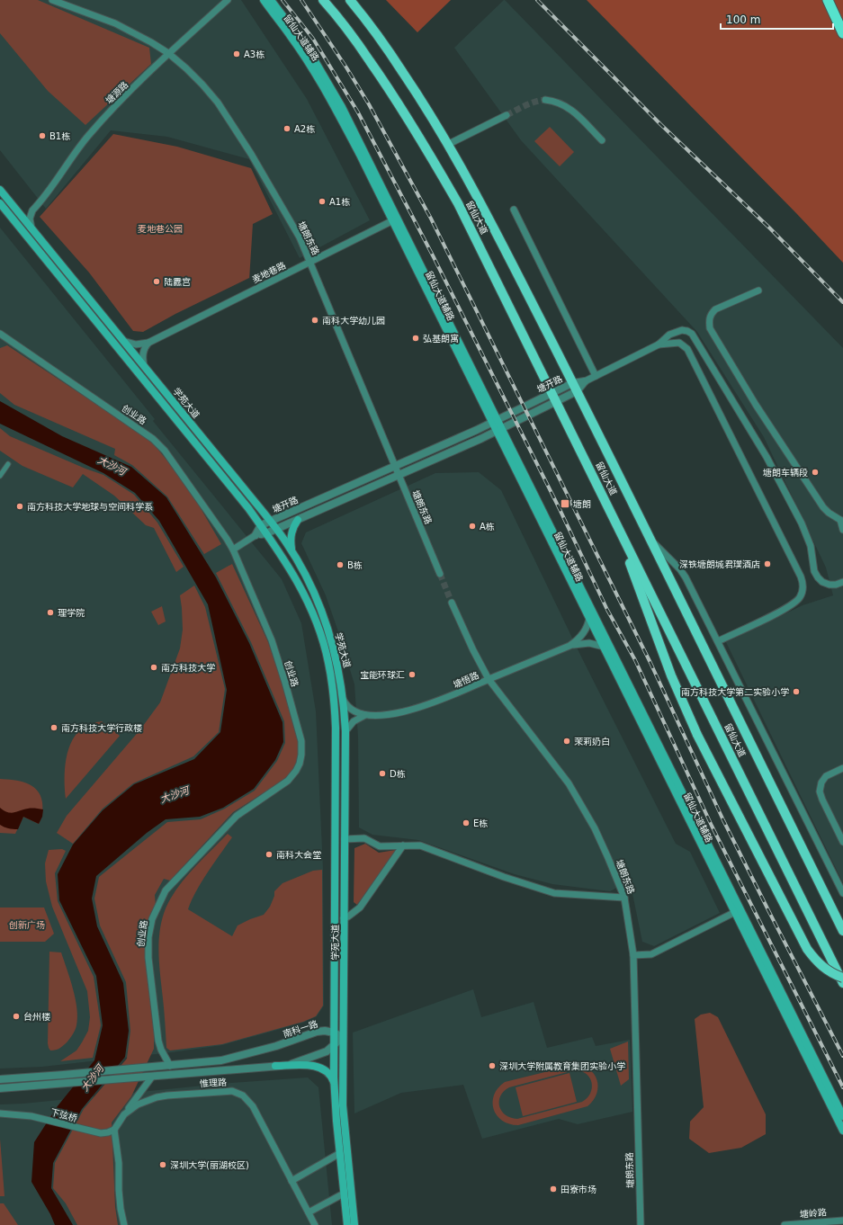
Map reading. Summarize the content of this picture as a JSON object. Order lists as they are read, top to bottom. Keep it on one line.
{"streets":{"main road":["留仙大道辅路","留仙大道","学苑大道"],"street":["塘源路","塘朗东路","麦地巷路","塘开路","创业路","塘悟路","南科一路","惟理路","下弦桥","塘岭路"]},"crossings":[["留仙大道辅路","麦地巷路"],["留仙大道辅路","塘开路"],["留仙大道辅路","塘悟路"],["塘源路","塘朗东路"],["留仙大道","塘开路"],["塘朗东路","麦地巷路"],["塘朗东路","塘开路"],["塘朗东路","塘悟路"],["麦地巷路","学苑大道"],["塘开路","学苑大道"],["学苑大道","塘悟路"],["学苑大道","南科一路"],["创业路","南科一路"],["惟理路","下弦桥"]],"water":["大沙河"],"parks":["麦地巷公园","创新广场"],"places":{"other":["A3栋","A2栋","B1栋","A1栋","陆纛宫","南科大学幼儿园","弘基朗寓","塘朗车辆段","南方科技大学地球与空间科学系","A栋","深铁塘朗城君璞酒店","B栋","理学院","南方科技大学","宝能环球汇","南方科技大学第二实验小学","南方科技大学行政楼","茉莉奶白","D栋","E栋","南科大会堂","台州楼","深圳大学附属教育集团实验小学","深圳大学(丽湖校区)","田寮市场"],"transit":["塘朗"]},"scale_bar":"100 m"}
